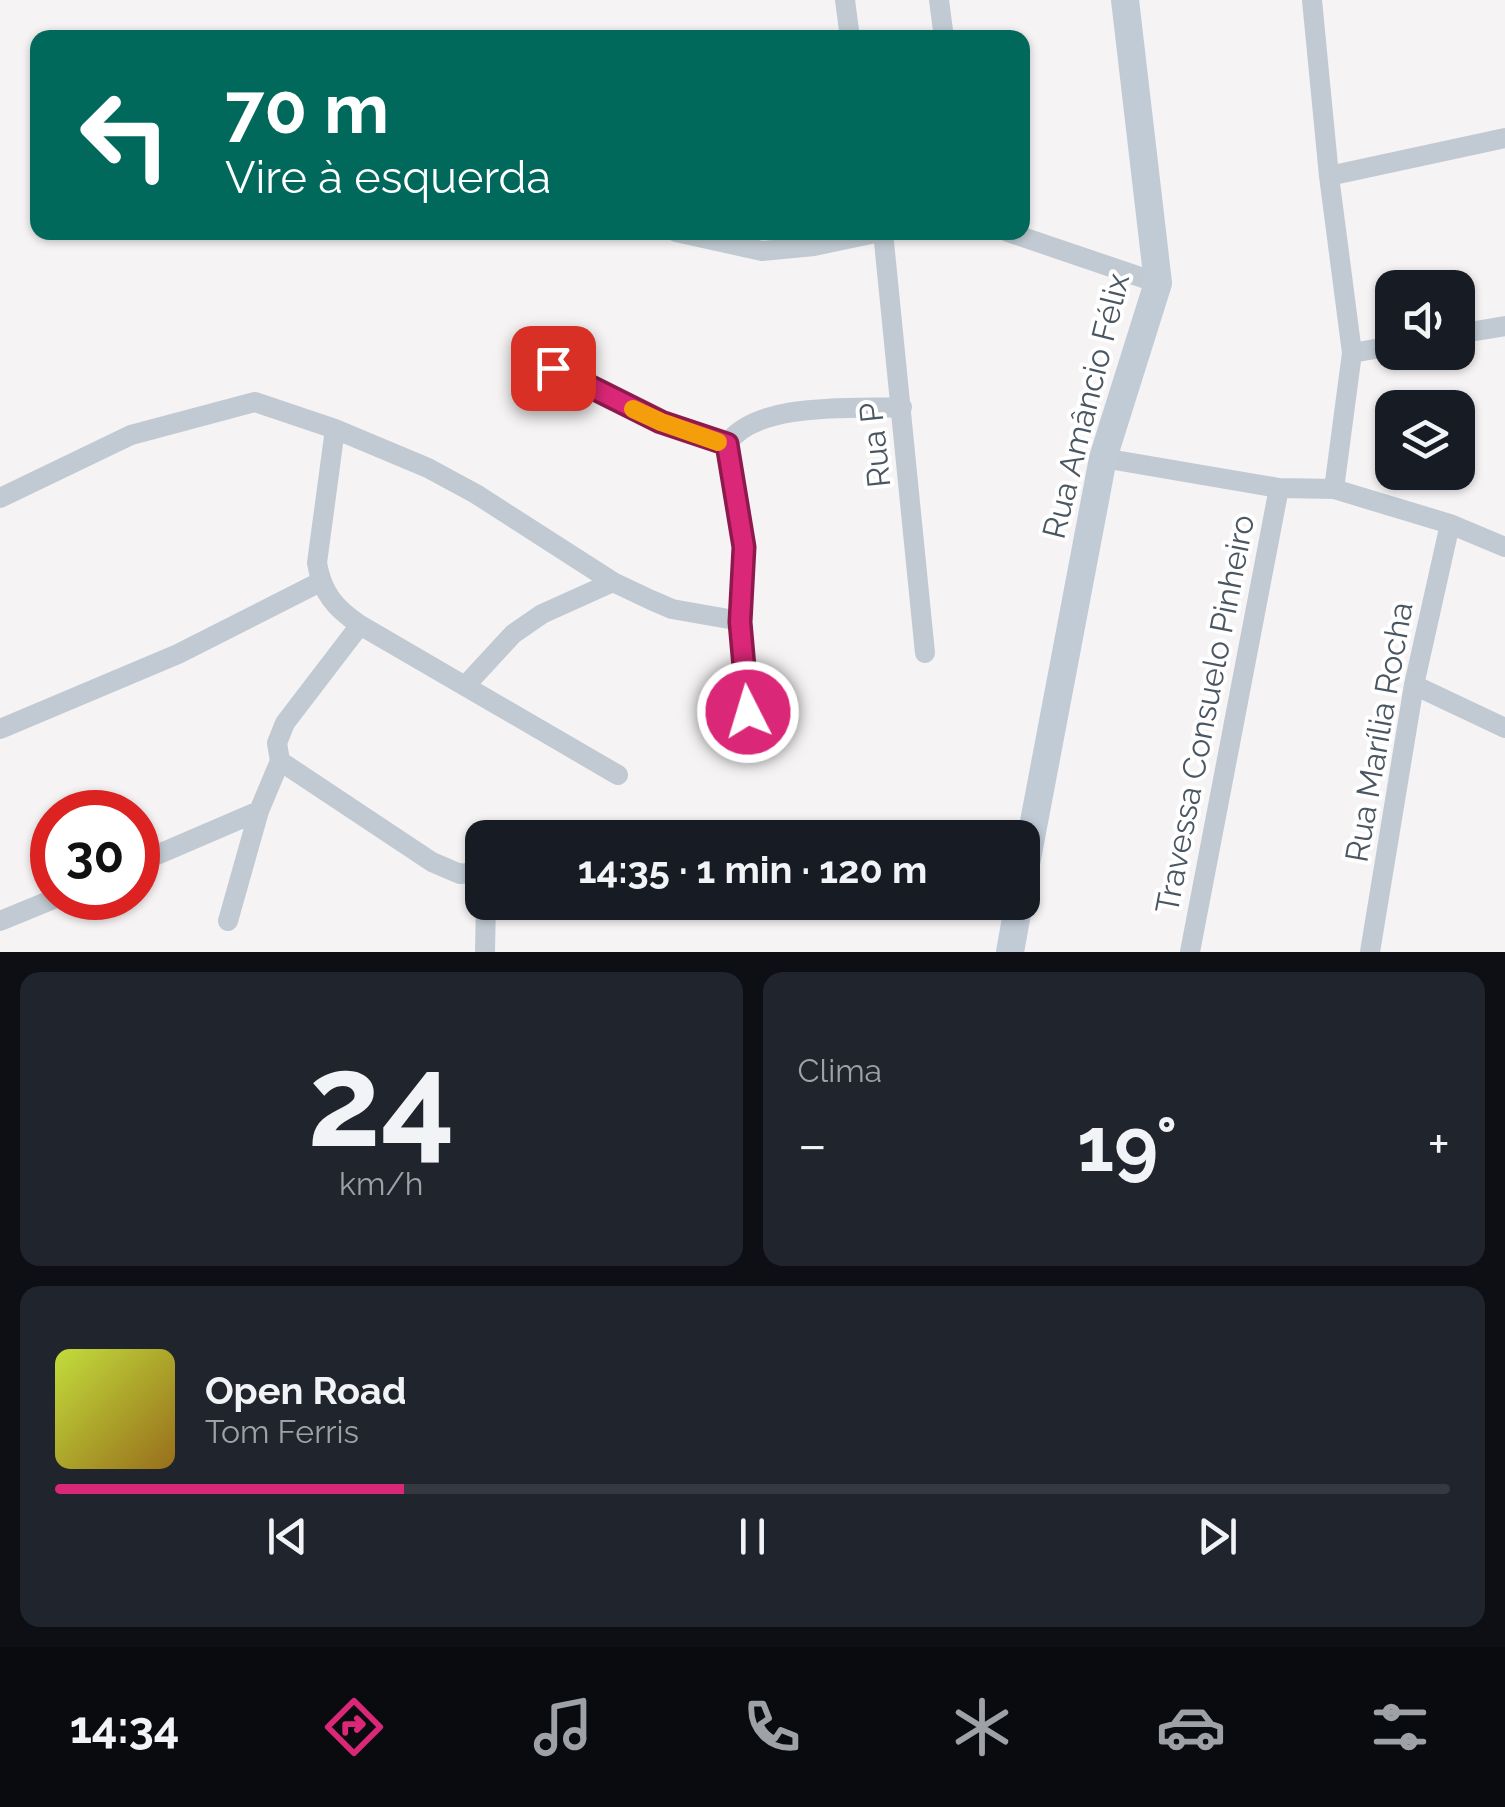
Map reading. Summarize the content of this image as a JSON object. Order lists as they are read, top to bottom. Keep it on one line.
{"streets":{"street":["Rua Amâncio Félix","Rua P","Travessa Consuelo Pinheiro","Rua Marília Rocha"]},"page":{"turn":["70 m","Vire à esquerda"],"limit":"30","trip":"14:35 · 1 min · 120 m","tile":[["24","km/h"],"Clima"],"heat":["−","19°","+"],"song":["Open Road","Tom Ferris"],"tabs":"14:34"}}
